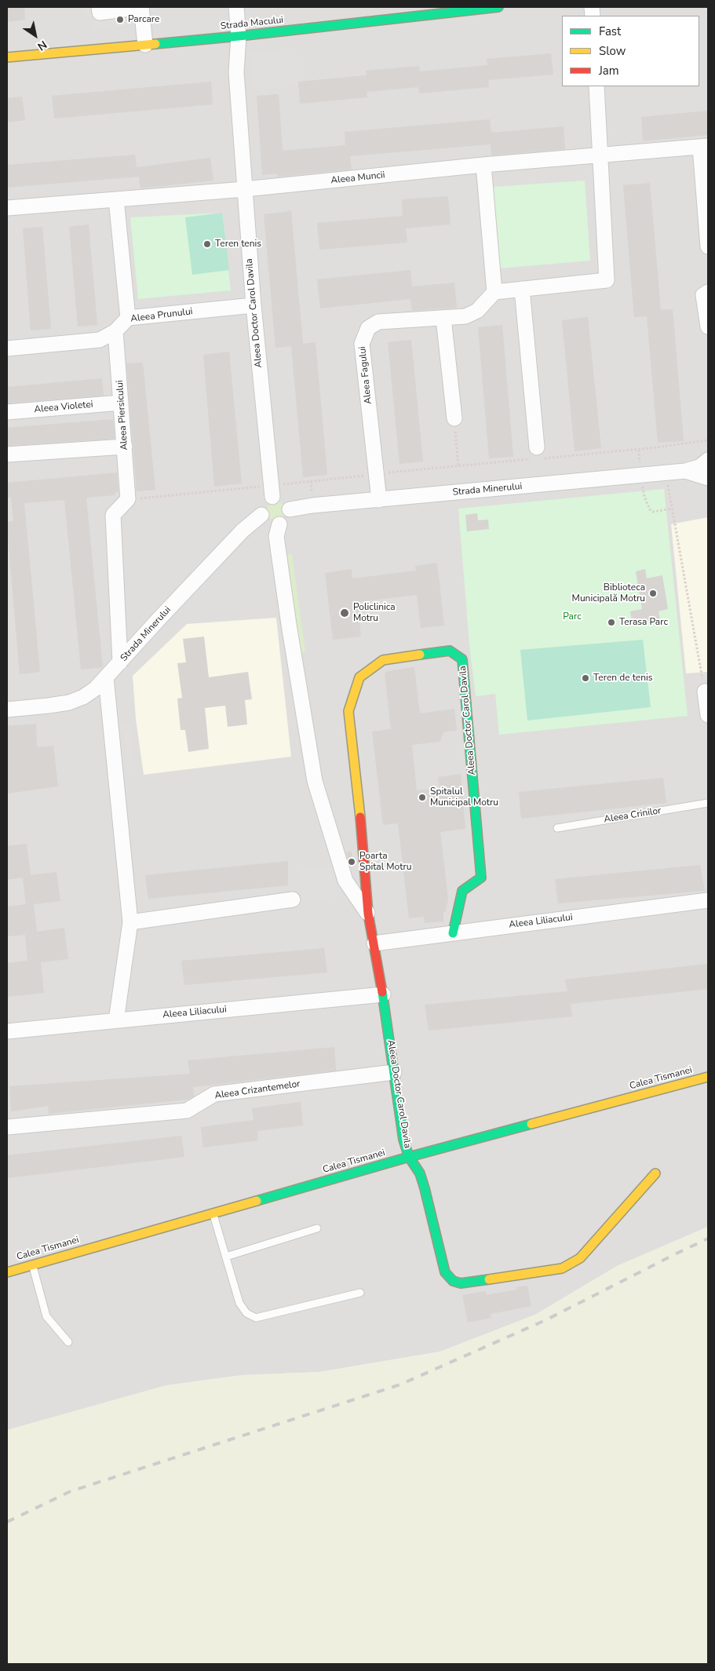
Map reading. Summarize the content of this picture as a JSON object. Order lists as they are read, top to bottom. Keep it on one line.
{"streets":{"street":["Strada Macului","Aleea Muncii","Aleea Doctor Carol Davila","Aleea Prunului","Aleea Fagului","Aleea Violetei","Aleea Piersicului","Strada Minerului","Aleea Liliacului","Calea Tismanei","Aleea Crizantemelor"],"lane":["Aleea Crinilor"]},"crossings":[["Strada Macului","Aleea Doctor Carol Davila"],["Aleea Muncii","Aleea Doctor Carol Davila"],["Aleea Doctor Carol Davila","Aleea Prunului"],["Aleea Doctor Carol Davila","Strada Minerului"],["Aleea Doctor Carol Davila","Aleea Liliacului"],["Aleea Doctor Carol Davila","Calea Tismanei"],["Aleea Doctor Carol Davila","Aleea Crizantemelor"],["Aleea Prunului","Aleea Piersicului"],["Aleea Fagului","Strada Minerului"],["Aleea Violetei","Aleea Piersicului"]],"parks":["Parc"],"places":["Parcare","Teren tenis","Biblioteca Municipală Motru","Policlinica Motru","Terasa Parc","Teren de tenis","Spitalul Municipal Motru","Poarta Spital Motru"],"legend":["Fast","Slow","Jam"],"north":"bottom right"}
